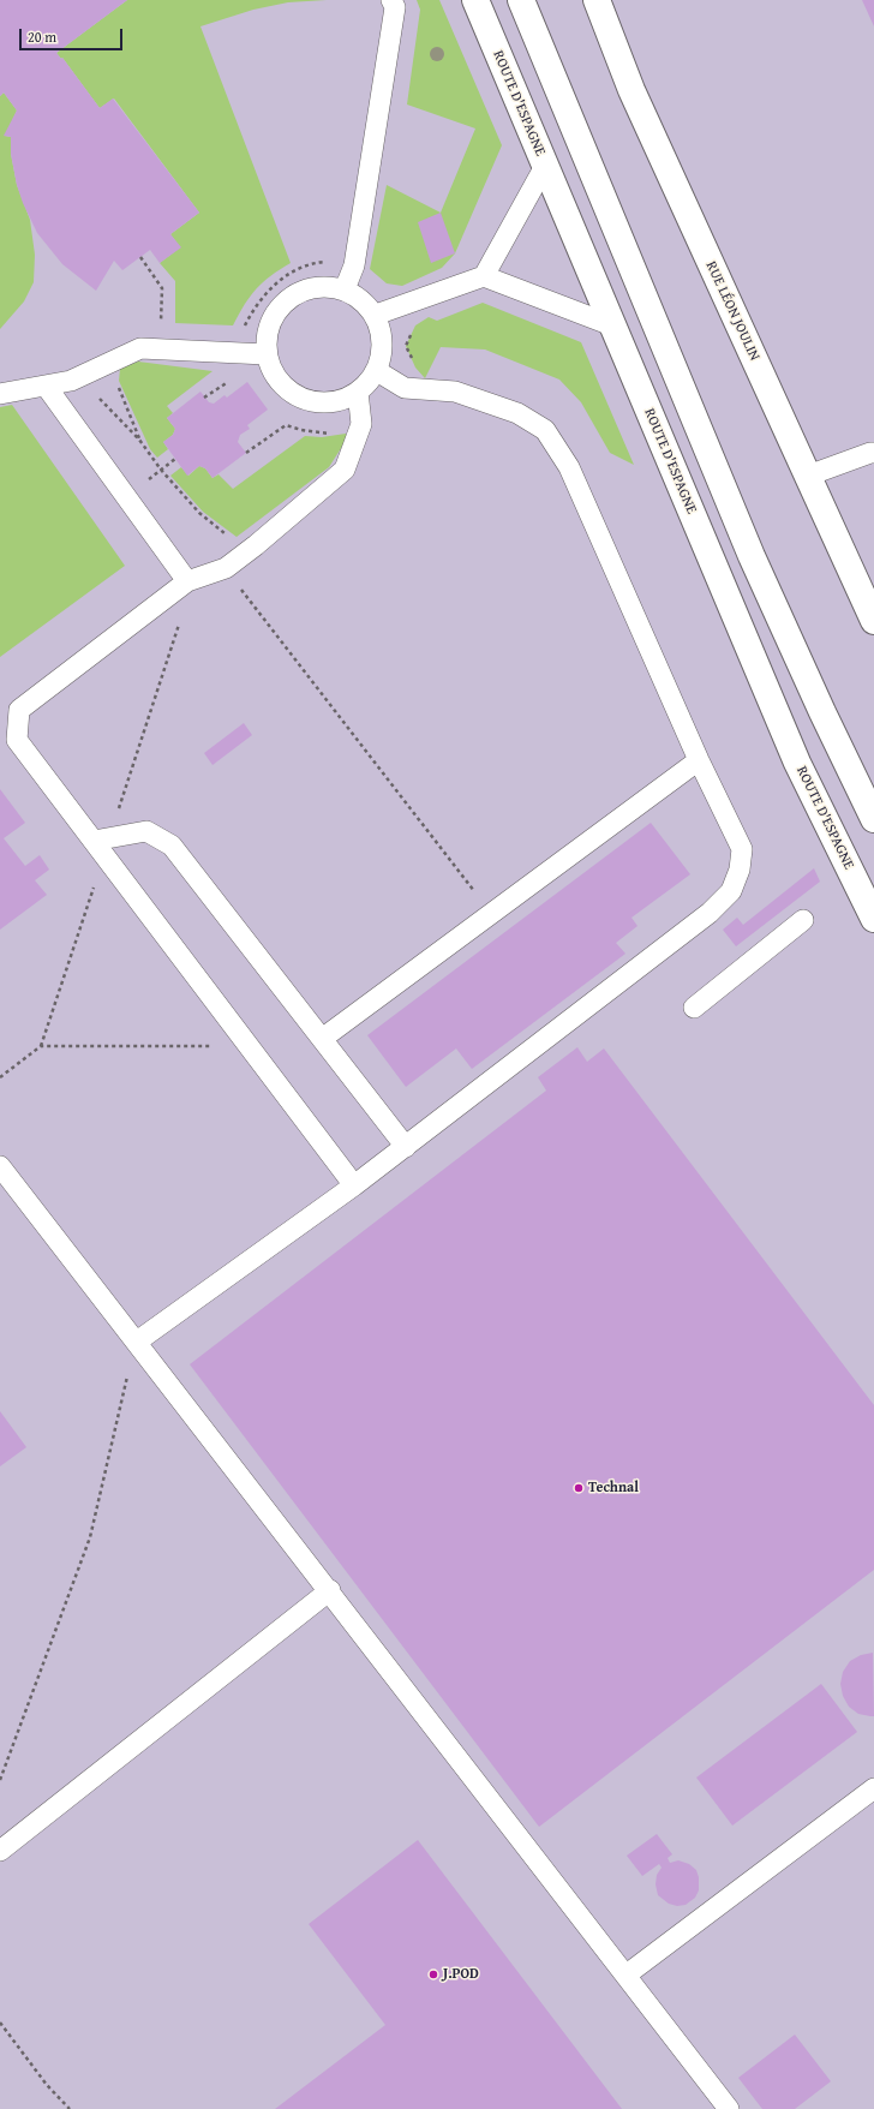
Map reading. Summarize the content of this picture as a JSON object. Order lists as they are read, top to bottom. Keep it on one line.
{"streets":{"main road":["ROUTE D'ESPAGNE","RUE LÉON JOULIN"]},"places":["Technal","J.POD"],"scale_bar":"20 m"}
